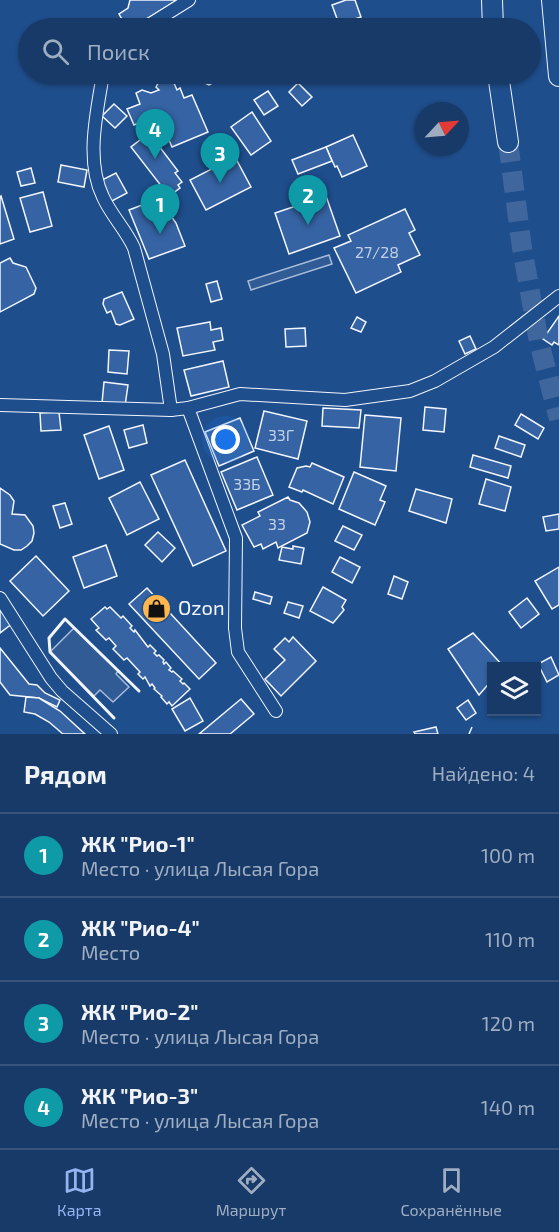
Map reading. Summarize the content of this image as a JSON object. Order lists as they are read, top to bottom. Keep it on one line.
{"places":{"shop":["Ozon"]},"house_numbers":["27/28","33Г","33Б","33"],"north":"top right","page":{"search":"Поиск","pins":["4","3","2","1"],"heading":["Рядом","Найдено: 4"],"list":[{"mark":"1","name":"ЖК \"Рио-1\"","note":"Место · улица Лысая Гора","value":"100 m"},{"mark":"2","name":"ЖК \"Рио-4\"","note":"Место","value":"110 m"},{"mark":"3","name":"ЖК \"Рио-2\"","note":"Место · улица Лысая Гора","value":"120 m"},{"mark":"4","name":"ЖК \"Рио-3\"","note":"Место · улица Лысая Гора","value":"140 m"}],"nav":["Карта","Маршрут","Сохранённые"]}}
